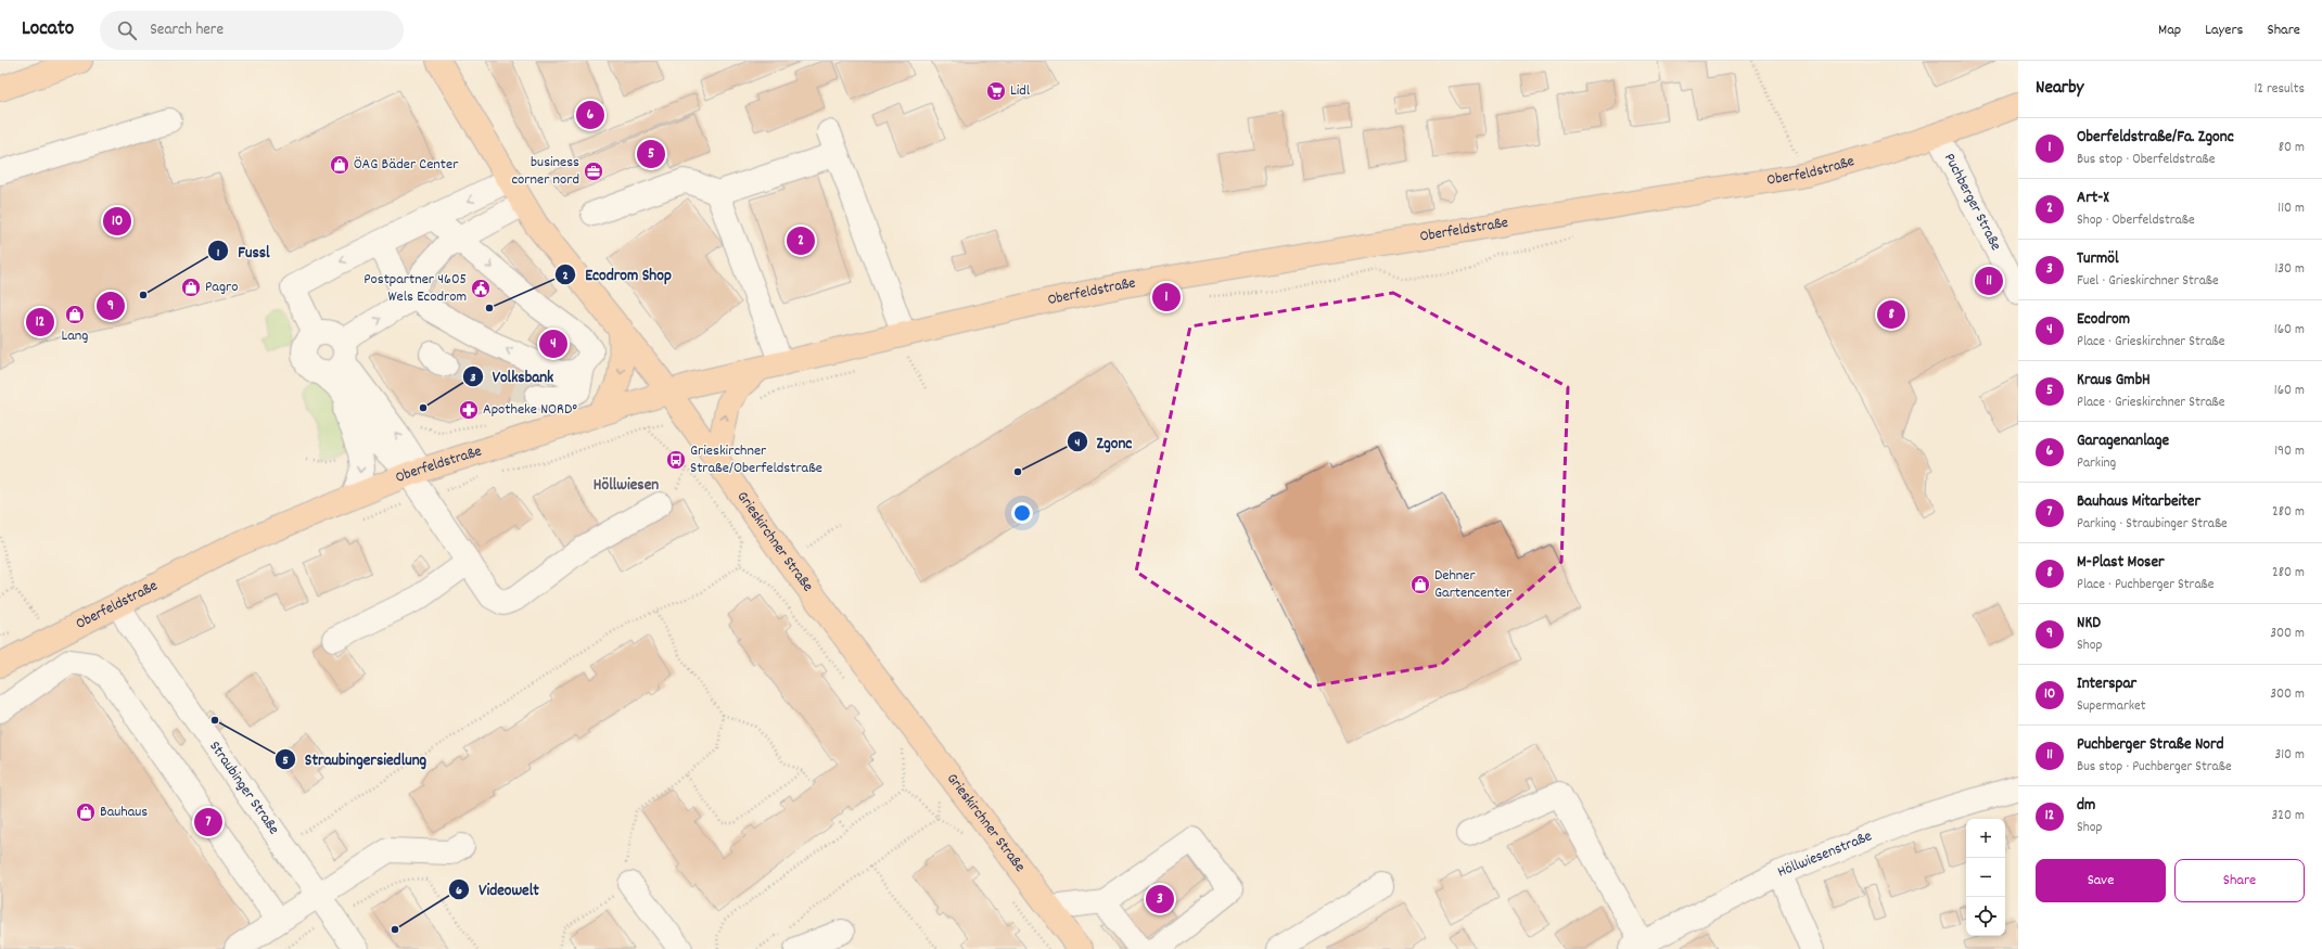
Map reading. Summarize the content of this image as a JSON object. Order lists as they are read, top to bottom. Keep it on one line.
{"streets":{"main road":["Oberfeldstraße","Grieskirchner Straße"],"street":["Puchberger Straße","Straubinger Straße","Höllwiesenstraße"]},"crossings":[["Oberfeldstraße","Puchberger Straße"],["Oberfeldstraße","Grieskirchner Straße"],["Oberfeldstraße","Straubinger Straße"]],"districts":["Höllwiesen"],"places":{"supermarket":["Lidl"],"shop":["ÖAG Bäder Center","Pagro","Lang","Dehner Gartencenter","Bauhaus"],"office":["business corner nord"],"public building":["Postpartner 4605 Wels Ecodrom"],"other":["Fussl","Ecodrom Shop","Volksbank","Zgonc","Straubingersiedlung","Videowelt"],"pharmacy":["Apotheke NORD°"],"bus stop":["Grieskirchner Straße/Oberfeldstraße"]},"page":{"header":"Locato","search":"Search here","nav":["Map","Layers","Share"],"heading":["Nearby","12 results"],"pins":["6","5","10","2","11","1","9","8","12","4","7","3"],"list":[{"mark":"1","name":"Oberfeldstraße/Fa. Zgonc","note":"Bus stop · Oberfeldstraße","value":"80 m"},{"mark":"2","name":"Art-X","note":"Shop · Oberfeldstraße","value":"110 m"},{"mark":"3","name":"Turmöl","note":"Fuel · Grieskirchner Straße","value":"130 m"},{"mark":"4","name":"Ecodrom","note":"Place · Grieskirchner Straße","value":"160 m"},{"mark":"5","name":"Kraus GmbH","note":"Place · Grieskirchner Straße","value":"160 m"},{"mark":"6","name":"Garagenanlage","note":"Parking","value":"190 m"},{"mark":"7","name":"Bauhaus Mitarbeiter","note":"Parking · Straubinger Straße","value":"280 m"},{"mark":"8","name":"M-Plast Moser","note":"Place · Puchberger Straße","value":"280 m"},{"mark":"9","name":"NKD","note":"Shop","value":"300 m"},{"mark":"10","name":"Interspar","note":"Supermarket","value":"300 m"},{"mark":"11","name":"Puchberger Straße Nord","note":"Bus stop · Puchberger Straße","value":"310 m"},{"mark":"12","name":"dm","note":"Shop","value":"320 m"}],"map_buttons":["+","−"],"buttons":["Save","Share"]}}
